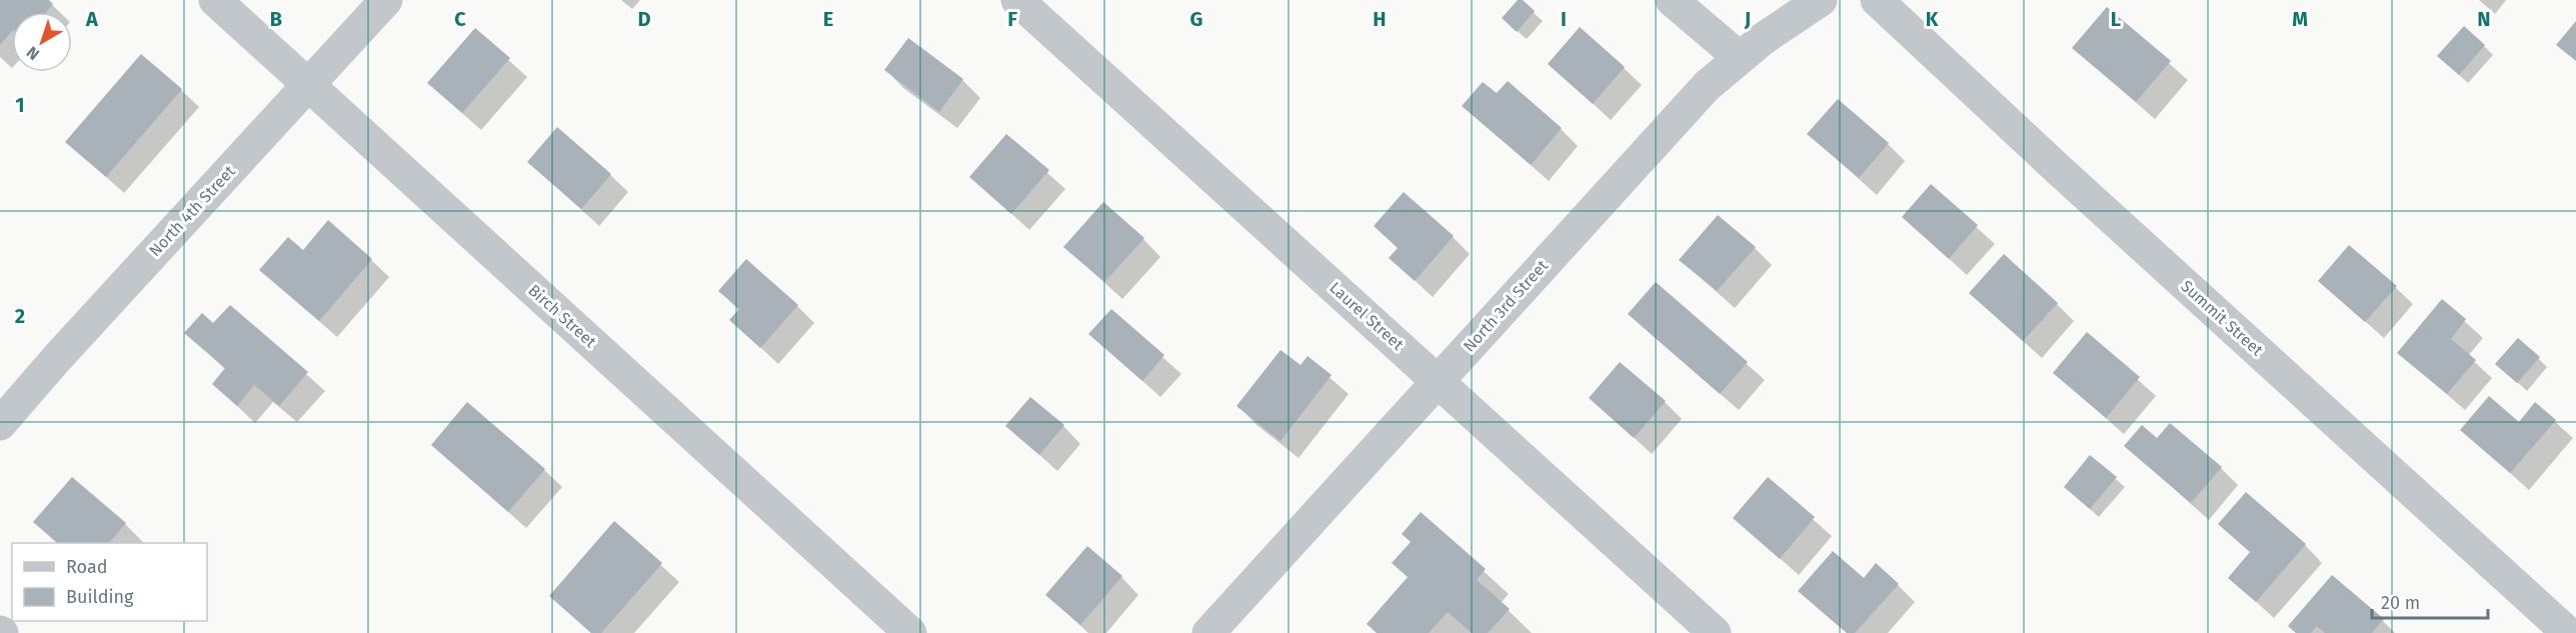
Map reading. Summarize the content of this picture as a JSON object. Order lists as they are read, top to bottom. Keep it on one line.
{"streets":{"street":["North 4th Street","North 3rd Street","Birch Street","Laurel Street","Summit Street"]},"crossings":[["North 4th Street","Birch Street"],["North 3rd Street","Laurel Street"]],"legend":["Road","Building"],"scale_bar":"20 m","north":"bottom left","grid":{"columns":["A","B","C","D","E","F","G","H","I","J","K","L","M","N"],"rows":["1","2"]}}
